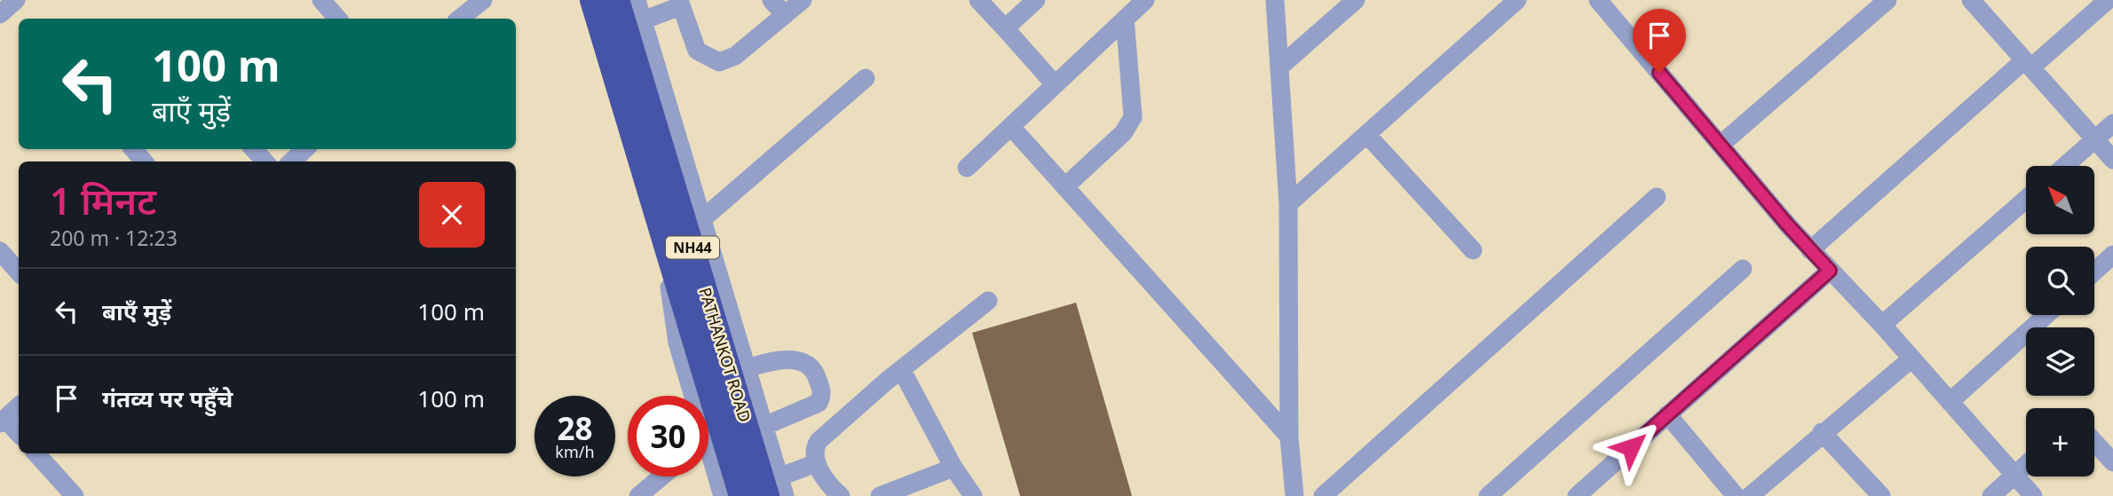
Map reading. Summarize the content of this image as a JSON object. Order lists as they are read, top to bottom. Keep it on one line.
{"streets":{"highway":["NH44","PATHANKOT ROAD"]},"crossings":[["NH44","PATHANKOT ROAD"]],"north":"top left","page":{"turn":["100 m","बाएँ मुड़ें"],"heading":["1 मिनट","200 m · 12:23"],"map_buttons":"+","list":[{"name":"बाएँ मुड़ें","value":"100 m"},{"name":"गंतव्य पर पहुँचे","value":"100 m"}],"speed":"28 km/h","limit":"30"}}
